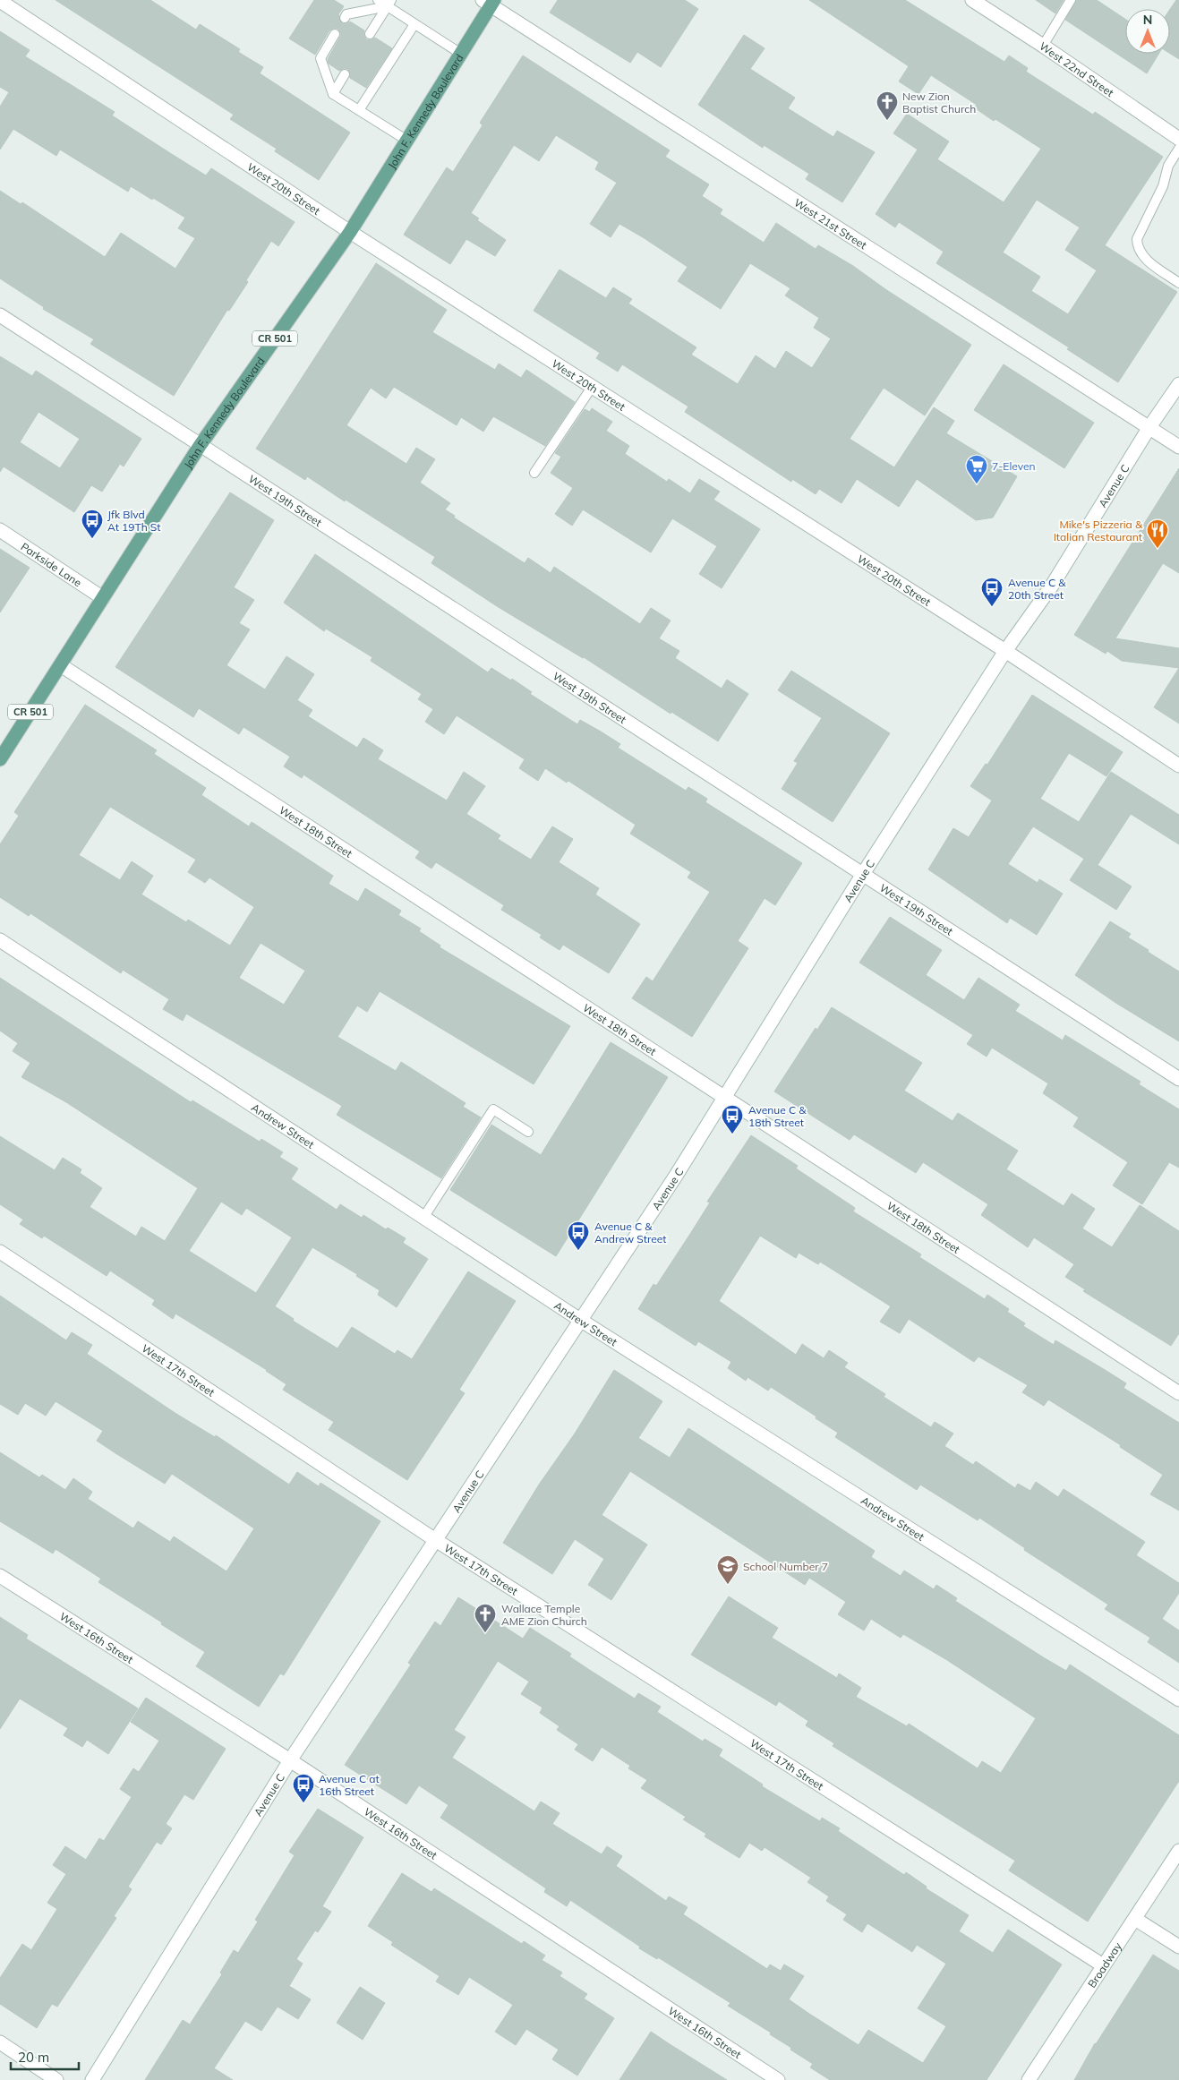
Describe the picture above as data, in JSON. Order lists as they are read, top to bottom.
{
  "streets": {
    "main road": ["John F. Kennedy Boulevard", "CR 501"],
    "street": [
      "West 22nd Street",
      "West 20th Street",
      "West 21st Street",
      "Avenue C",
      "West 19th Street",
      "Parkside Lane",
      "West 18th Street",
      "Andrew Street",
      "West 17th Street",
      "West 16th Street",
      "Broadway"
    ]
  },
  "crossings": [
    ["John F. Kennedy Boulevard", "West 20th Street"],
    ["John F. Kennedy Boulevard", "West 21st Street"],
    ["John F. Kennedy Boulevard", "West 19th Street"],
    ["John F. Kennedy Boulevard", "Parkside Lane"],
    ["John F. Kennedy Boulevard", "West 18th Street"],
    ["West 20th Street", "Avenue C"],
    ["West 21st Street", "Avenue C"],
    ["Avenue C", "West 19th Street"],
    ["Avenue C", "West 18th Street"],
    ["Avenue C", "Andrew Street"],
    ["Avenue C", "West 17th Street"],
    ["Avenue C", "West 16th Street"],
    ["West 17th Street", "Broadway"]
  ],
  "places": {
    "church": ["New Zion Baptist Church", "Wallace Temple AME Zion Church"],
    "supermarket": ["7-Eleven"],
    "bus stop": [
      "Jfk Blvd At 19Th St",
      "Avenue C & 20th Street",
      "Avenue C & 18th Street",
      "Avenue C & Andrew Street",
      "Avenue C at 16th Street"
    ],
    "restaurant": ["Mike's Pizzeria & Italian Restaurant"],
    "school or university": ["School Number 7"]
  },
  "scale_bar": "20 m",
  "north": "top"
}
